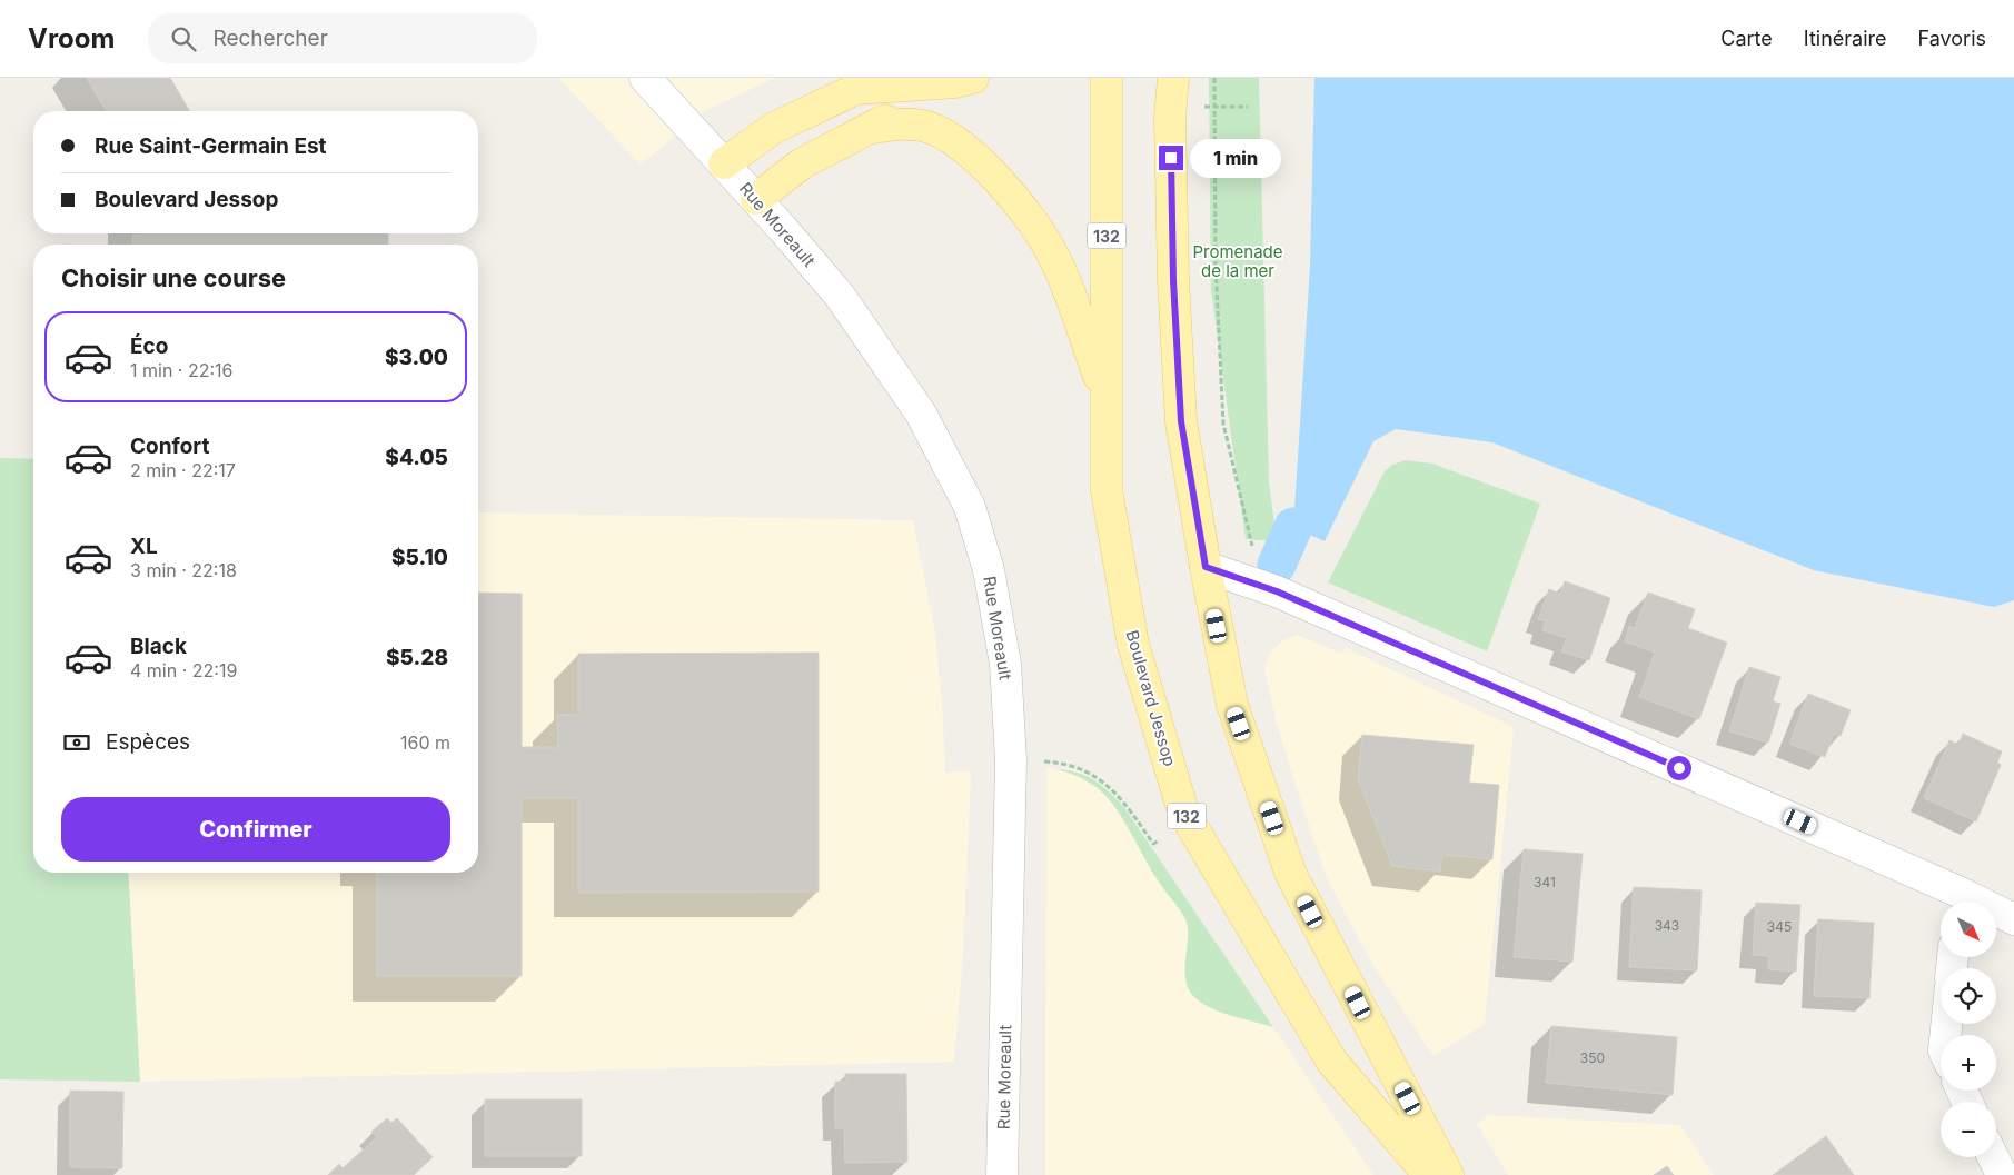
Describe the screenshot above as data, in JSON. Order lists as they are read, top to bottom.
{
  "streets": {
    "main road": ["132", "Boulevard Jessop"],
    "street": ["Rue Moreault"]
  },
  "parks": ["Promenade de la mer"],
  "house_numbers": [
    "341",
    "343",
    "345",
    "350"
  ],
  "north": "bottom right",
  "page": {
    "header": "Vroom",
    "search": "Rechercher",
    "nav": ["Carte", "Itinéraire", "Favoris"],
    "banner": ["Rue Saint-Germain Est", "Boulevard Jessop"],
    "bubble": "1 min",
    "heading": "Choisir une course",
    "list": [
      {
        "name": "Éco",
        "note": "1 min · 22:16",
        "value": "$3.00"
      },
      {
        "name": "Confort",
        "note": "2 min · 22:17",
        "value": "$4.05"
      },
      {
        "name": "XL",
        "note": "3 min · 22:18",
        "value": "$5.10"
      },
      {
        "name": "Black",
        "note": "4 min · 22:19",
        "value": "$5.28"
      }
    ],
    "pay": ["Espèces", "160 m"],
    "buttons": "Confirmer",
    "map_buttons": ["+", "−"]
  }
}
